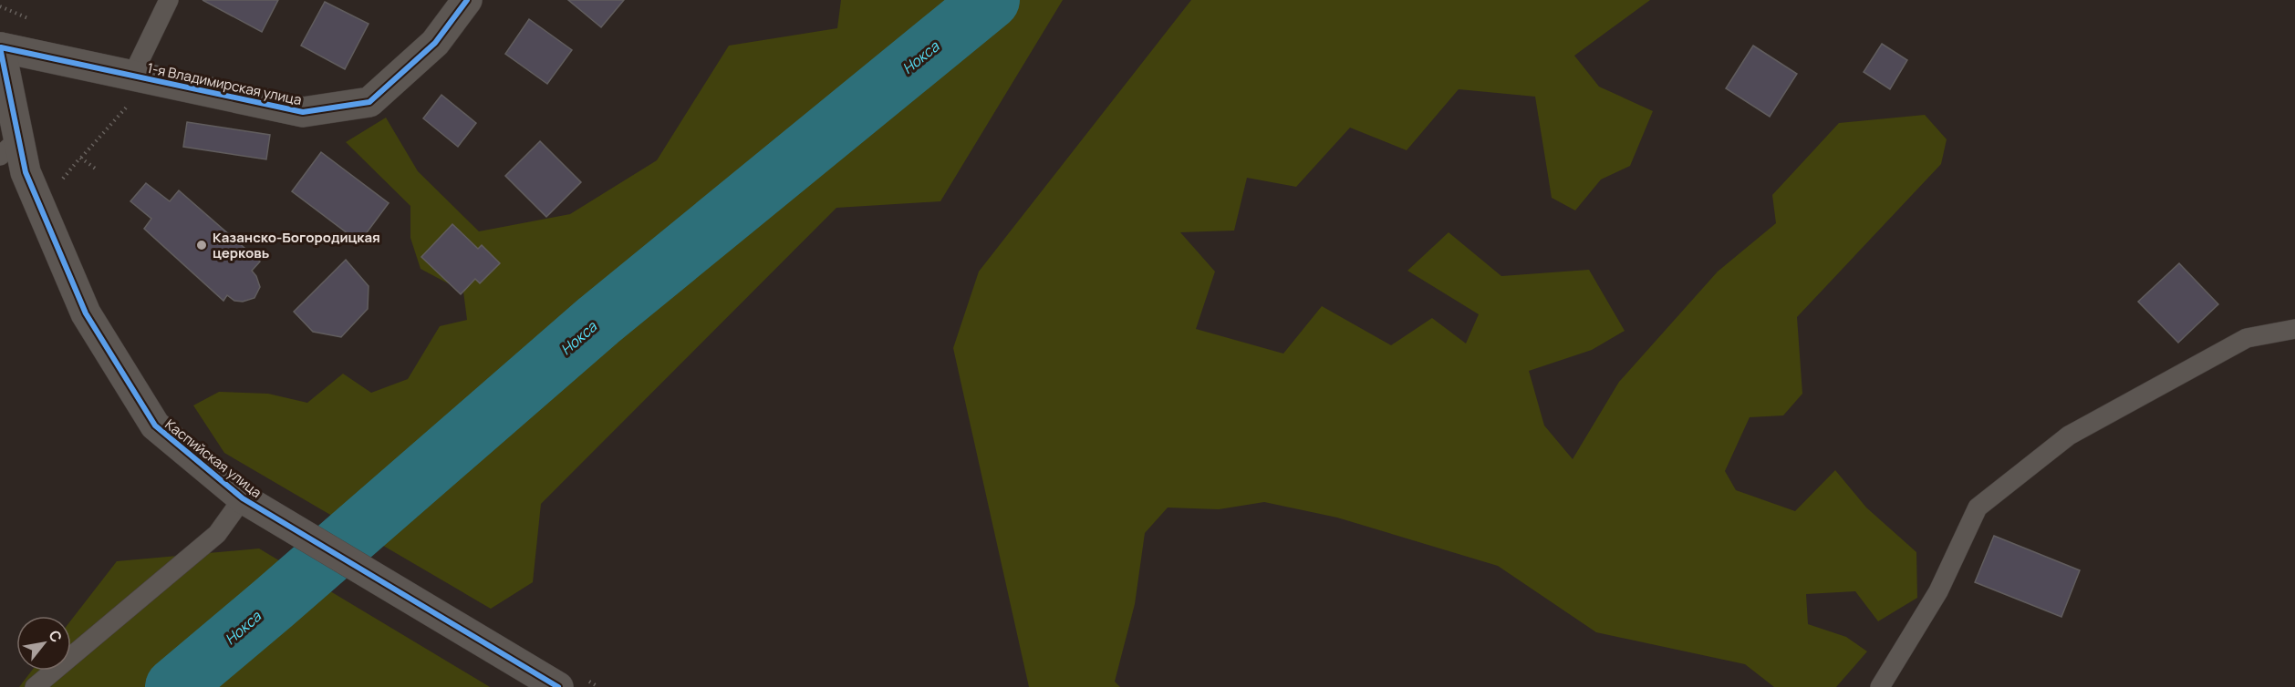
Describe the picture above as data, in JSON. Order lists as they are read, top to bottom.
{
  "streets": {
    "street": ["1-я Владимирская улица", "Каспийская улица"]
  },
  "crossings": [
    ["1-я Владимирская улица", "Каспийская улица"]
  ],
  "water": ["Нокса"],
  "places": ["Казанско-Богородицкая церковь"],
  "north": "top right"
}
